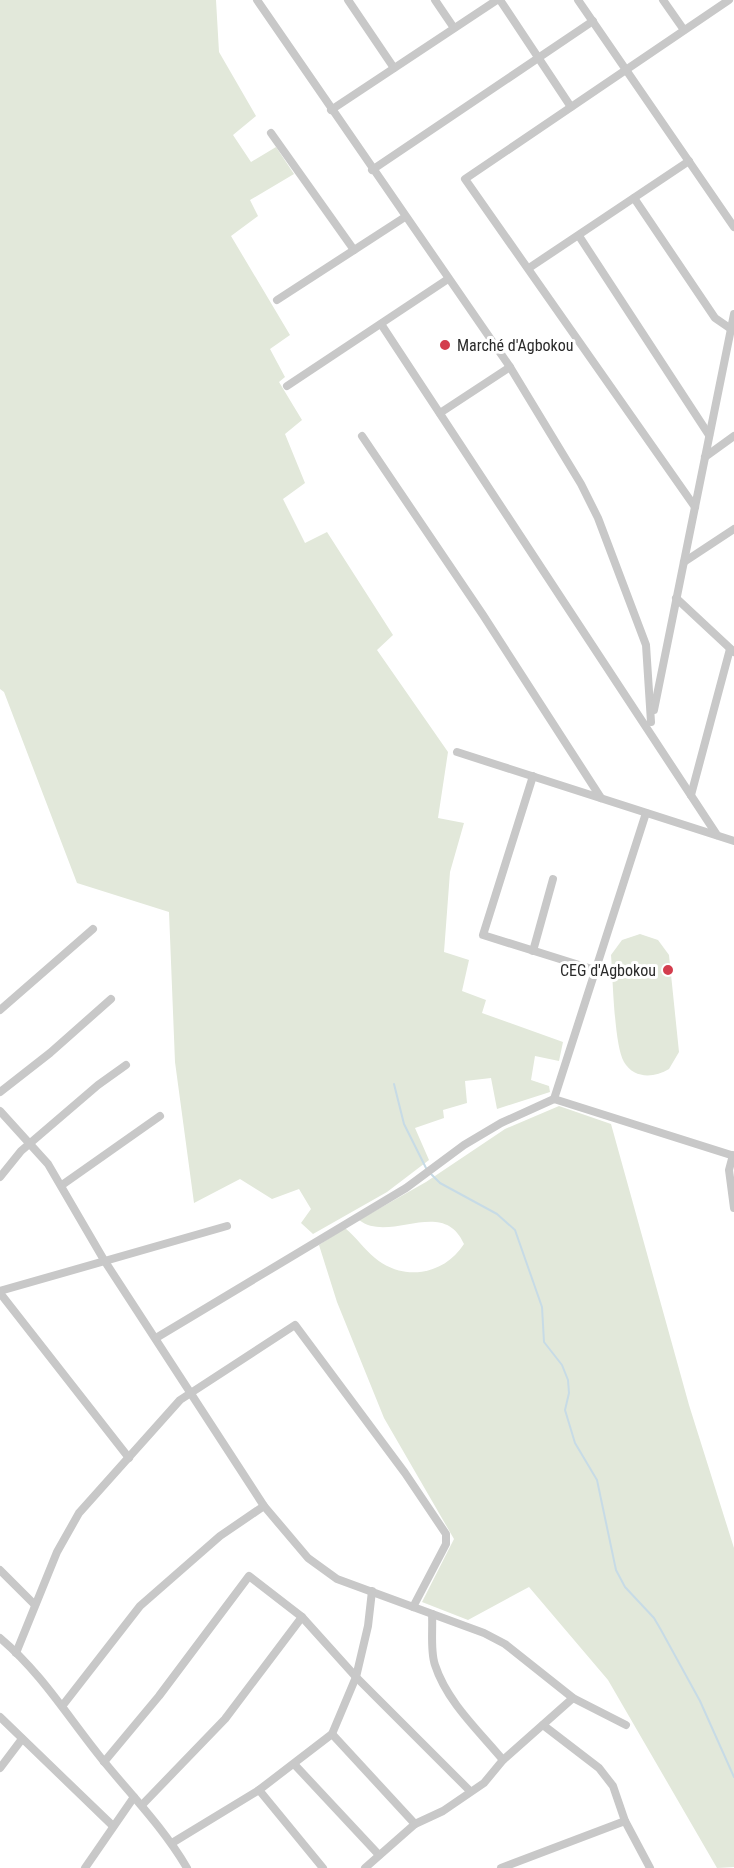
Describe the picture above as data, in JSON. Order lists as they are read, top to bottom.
{
  "places": ["Marché d'Agbokou", "CEG d'Agbokou"]
}
